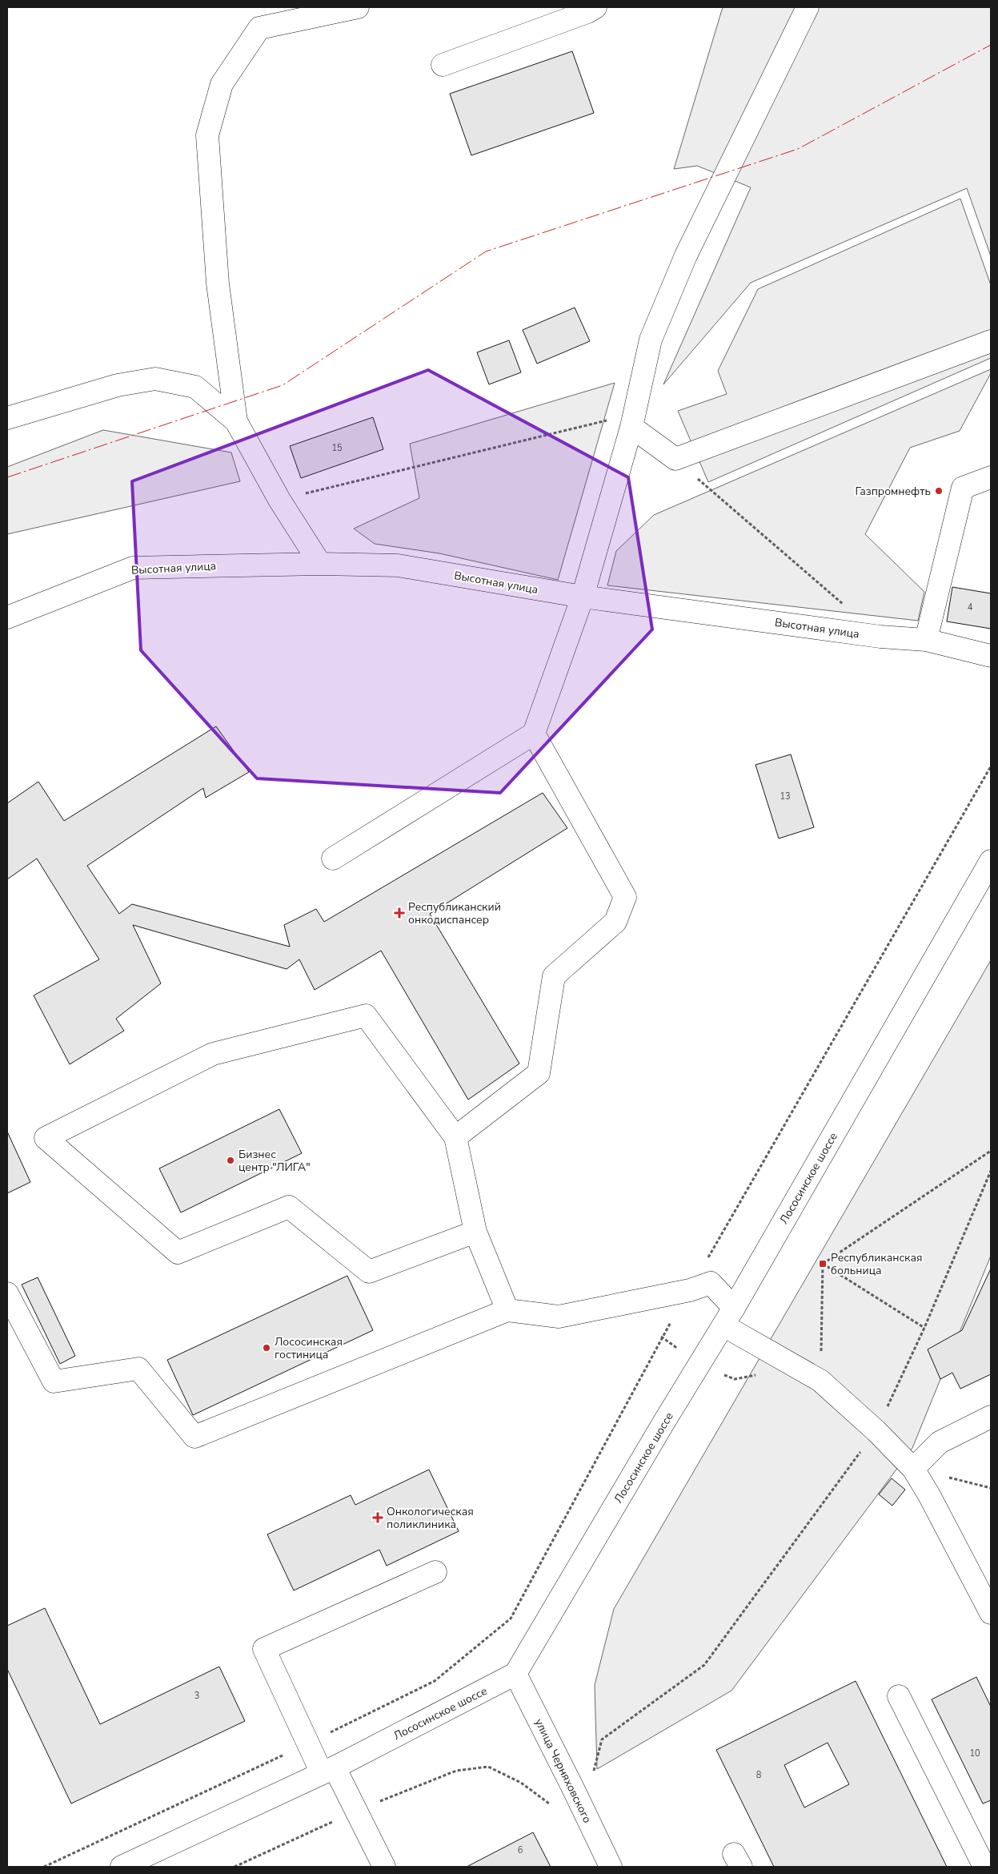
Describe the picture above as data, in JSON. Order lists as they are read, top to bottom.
{
  "streets": {
    "main road": ["Высотная улица", "Лососинское шоссе", "улица Черняховского"]
  },
  "crossings": [
    ["Лососинское шоссе", "улица Черняховского"]
  ],
  "places": {
    "other": ["Газпромнефть", "Бизнес центр \"ЛИГА\"", "Лососинская гостиница"],
    "health": ["Республиканский онкодиспансер", "Онкологическая поликлиника"],
    "transit": ["Республиканская больница"]
  },
  "house_numbers": [
    "15",
    "4",
    "13",
    "3",
    "10",
    "8",
    "6"
  ]
}
